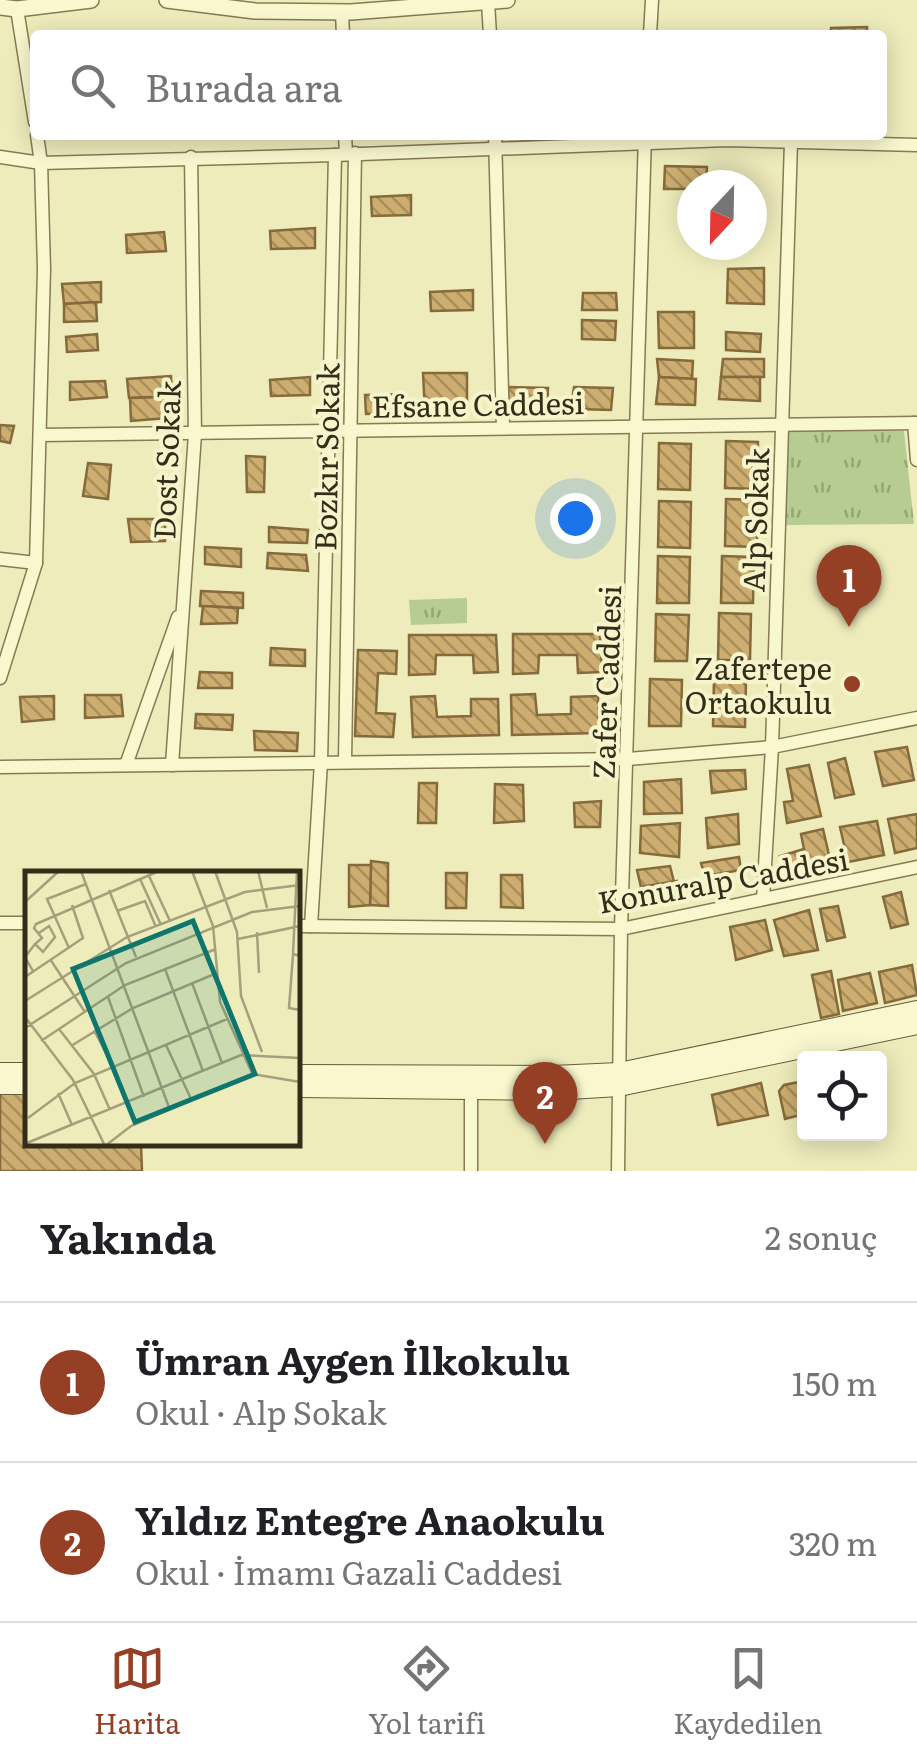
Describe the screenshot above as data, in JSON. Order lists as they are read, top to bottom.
{
  "streets": {
    "street": [
      "Efsane Caddesi",
      "Bozkır Sokak",
      "Dost Sokak",
      "Alp Sokak",
      "Zafer Caddesi",
      "Konuralp Caddesi"
    ]
  },
  "crossings": [
    ["Efsane Caddesi", "Bozkır Sokak"],
    ["Efsane Caddesi", "Dost Sokak"],
    ["Efsane Caddesi", "Alp Sokak"],
    ["Efsane Caddesi", "Zafer Caddesi"],
    ["Bozkır Sokak", "Konuralp Caddesi"],
    ["Alp Sokak", "Konuralp Caddesi"],
    ["Zafer Caddesi", "Konuralp Caddesi"]
  ],
  "places": ["Zafertepe Ortaokulu"],
  "north": "bottom",
  "page": {
    "search": "Burada ara",
    "pins": ["1", "2"],
    "heading": ["Yakında", "2 sonuç"],
    "list": [
      {
        "mark": "1",
        "name": "Ümran Aygen İlkokulu",
        "note": "Okul · Alp Sokak",
        "value": "150 m"
      },
      {
        "mark": "2",
        "name": "Yıldız Entegre Anaokulu",
        "note": "Okul · İmamı Gazali Caddesi",
        "value": "320 m"
      }
    ],
    "nav": ["Harita", "Yol tarifi", "Kaydedilen"]
  }
}
